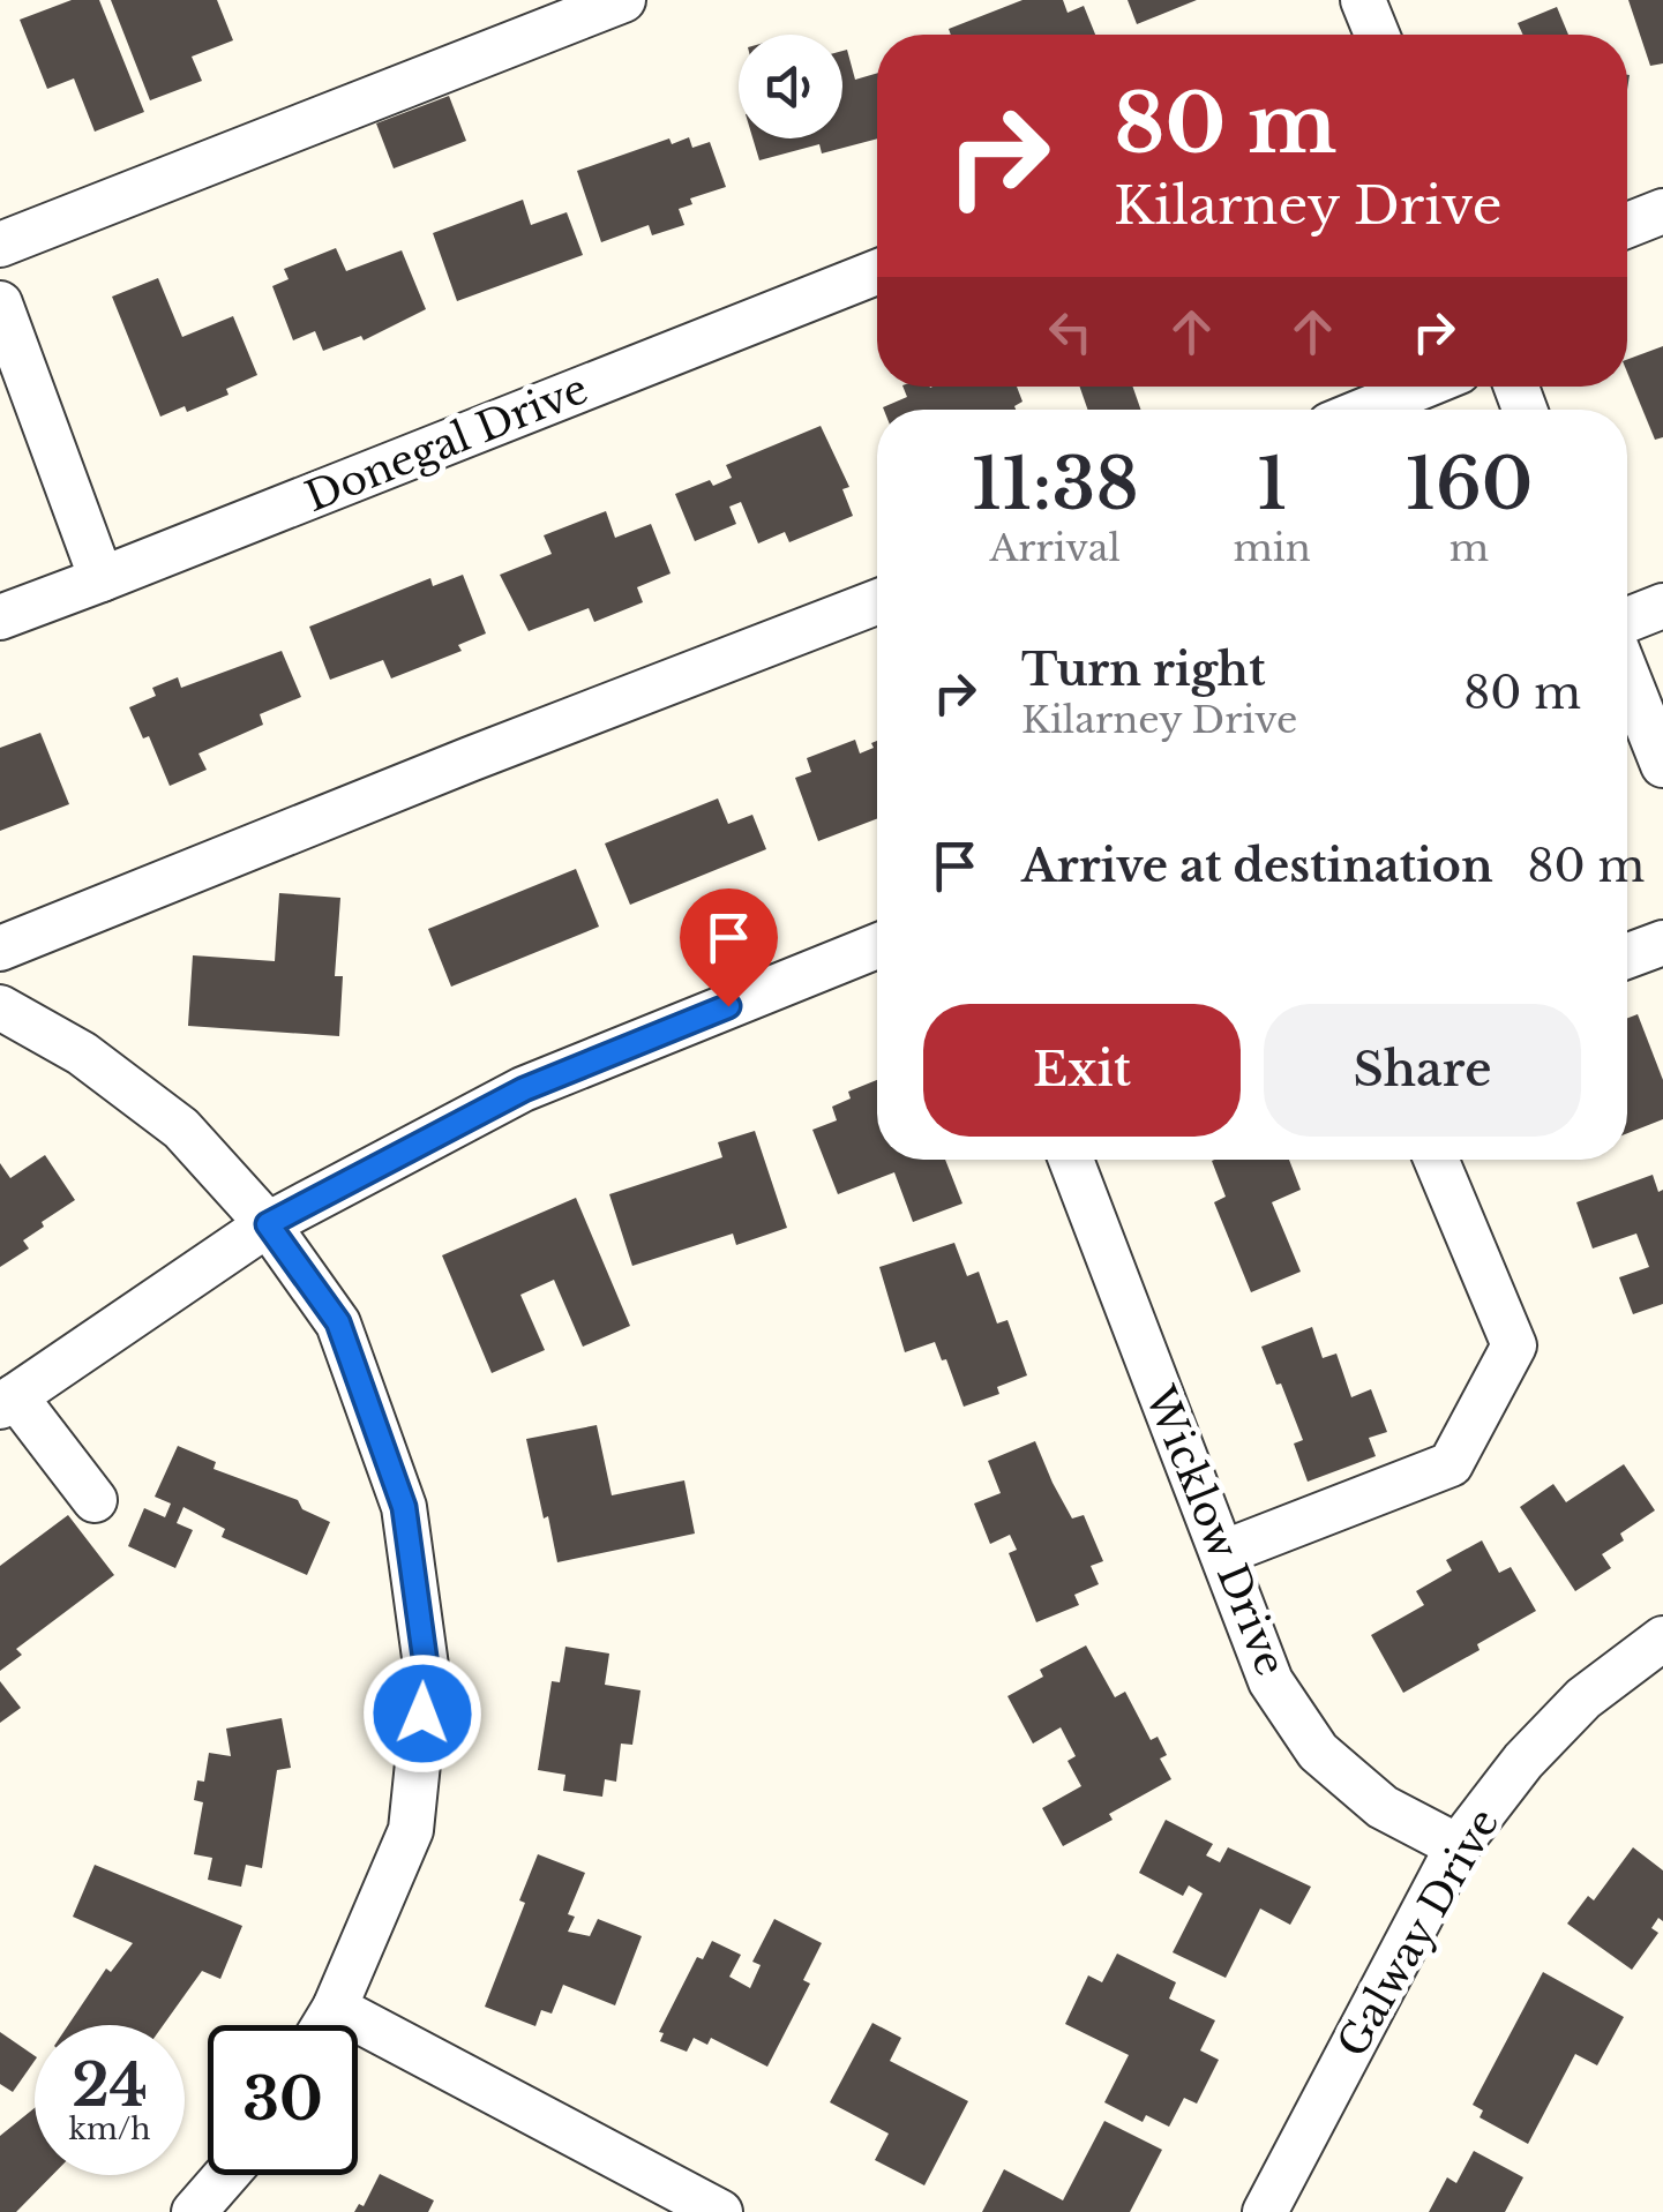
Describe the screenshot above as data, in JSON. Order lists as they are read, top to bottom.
{
  "streets": {
    "street": ["Donegal Drive", "Wicklow Drive", "Galway Drive"]
  },
  "crossings": [
    ["Wicklow Drive", "Galway Drive"]
  ],
  "page": {
    "turn": ["80 m", "Kilarney Drive"],
    "eta": [
      "11:38",
      "Arrival",
      "1",
      "min",
      "160",
      "m"
    ],
    "list": [
      {
        "name": "Turn right",
        "note": "Kilarney Drive",
        "value": "80 m"
      },
      {
        "name": "Arrive at destination",
        "value": "80 m"
      }
    ],
    "buttons": ["Exit", "Share"],
    "speed": "24 km/h",
    "limit": "30"
  }
}
